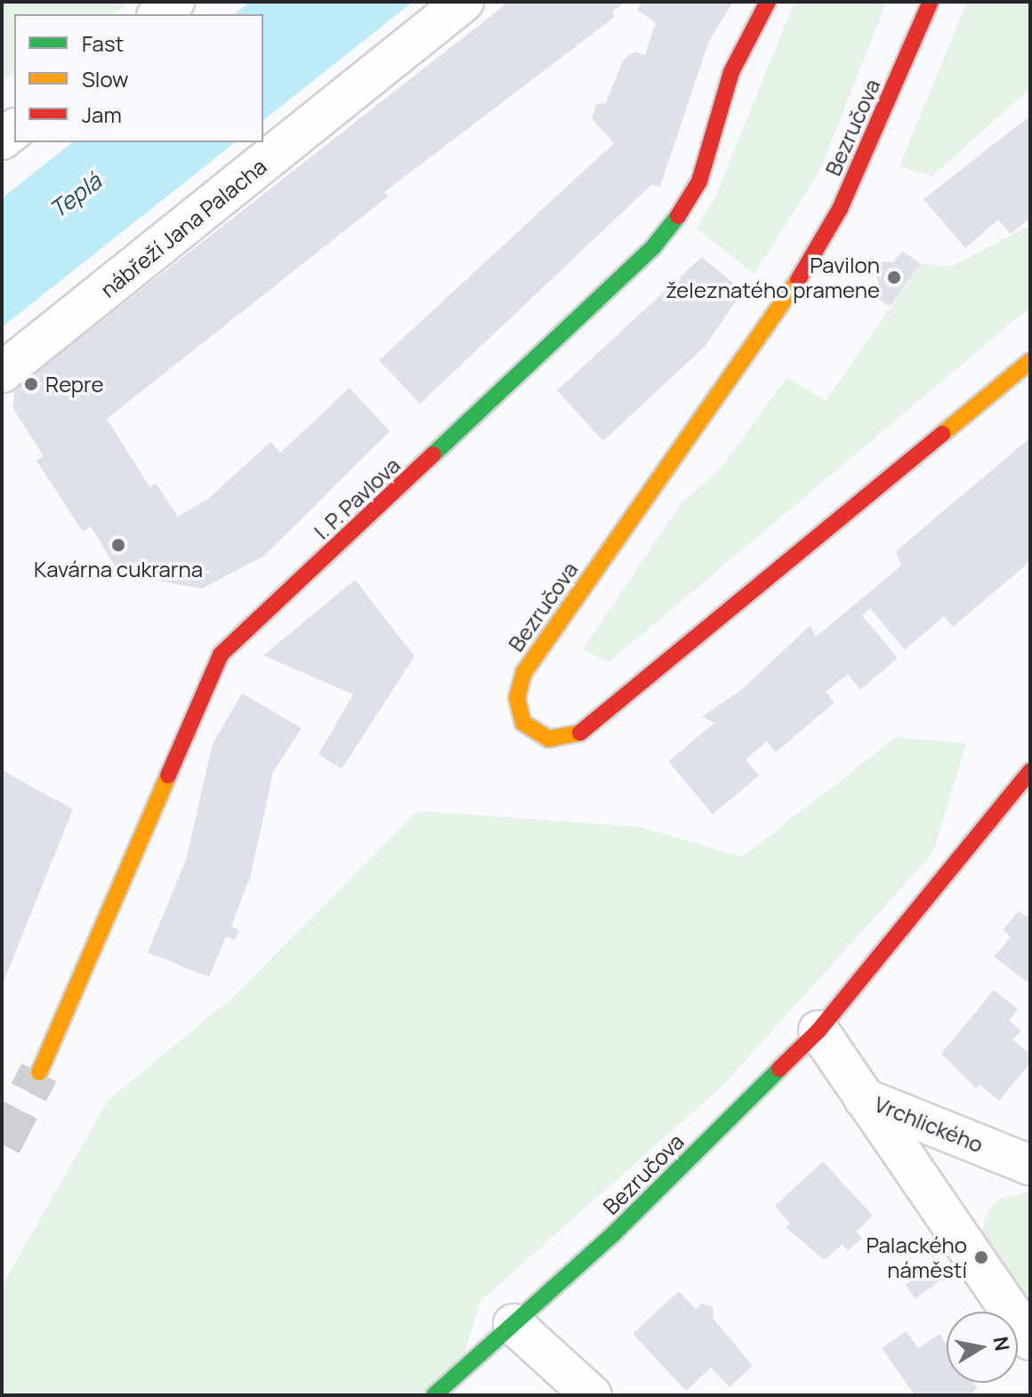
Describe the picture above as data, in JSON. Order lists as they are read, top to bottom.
{
  "streets": {
    "street": [
      "Bezručova",
      "nábřeží Jana Palacha",
      "I. P. Pavlova",
      "Vrchlického"
    ]
  },
  "crossings": [
    ["Bezručova", "Vrchlického"]
  ],
  "water": ["Teplá"],
  "places": [
    "Pavilon železnatého pramene",
    "Repre",
    "Kavárna cukrarna",
    "Palackého náměstí"
  ],
  "legend": ["Fast", "Slow", "Jam"],
  "north": "right"
}
